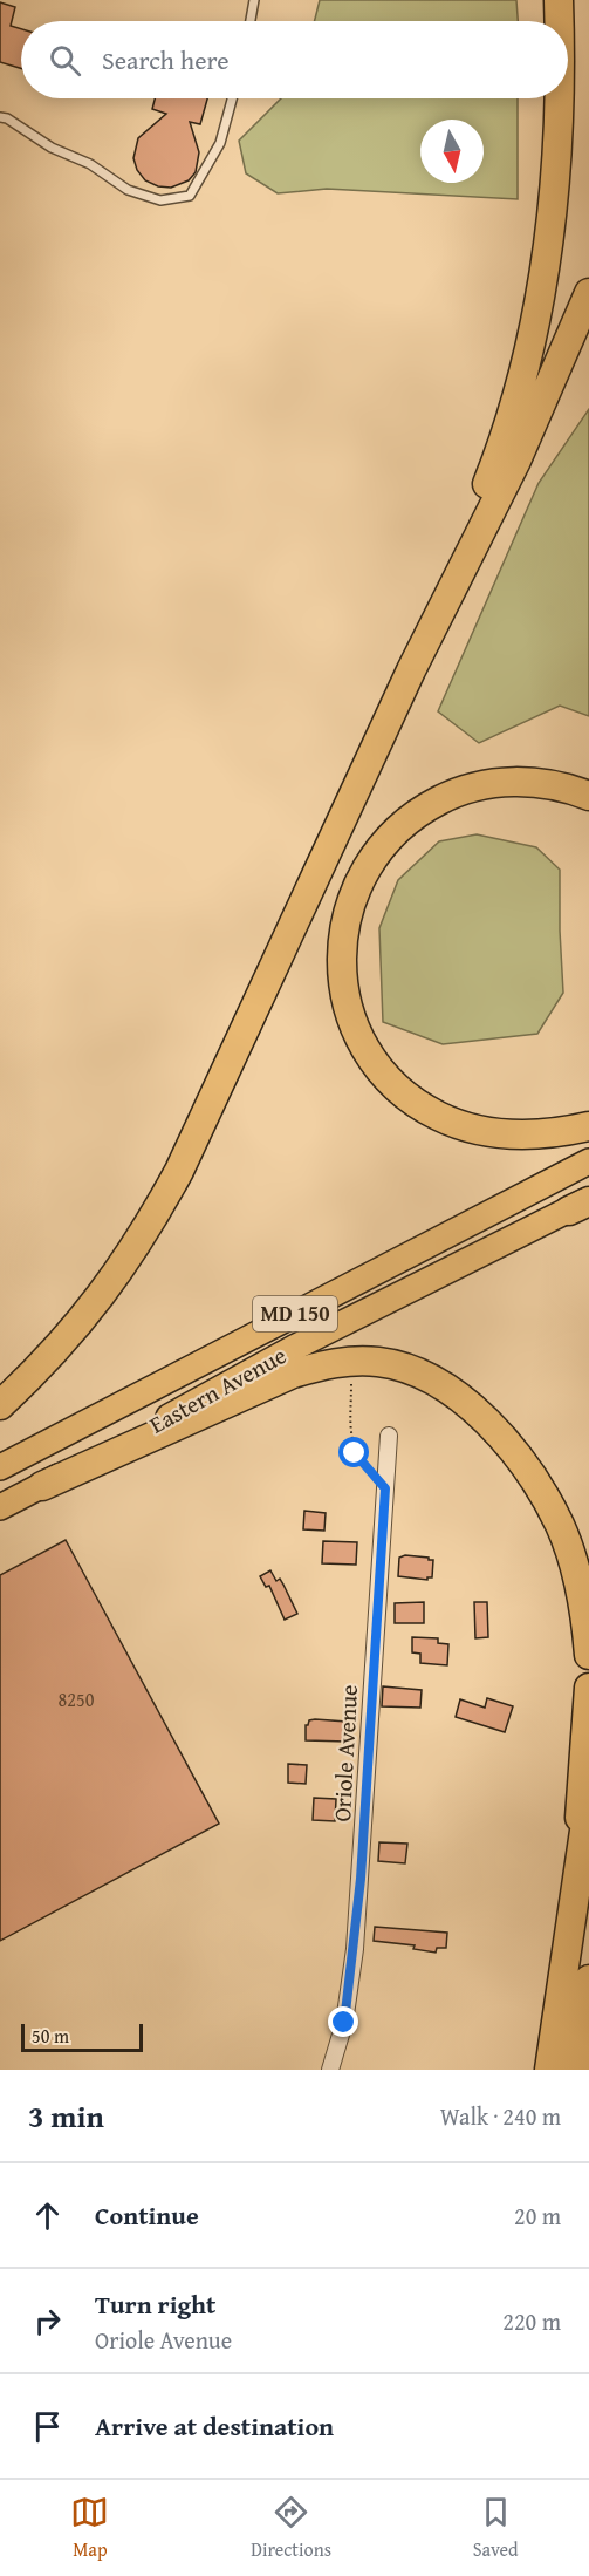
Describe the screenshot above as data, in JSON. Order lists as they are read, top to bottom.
{
  "streets": {
    "main road": ["MD 150", "Eastern Avenue"],
    "street": ["Oriole Avenue"]
  },
  "house_numbers": ["8250"],
  "scale_bar": "50 m",
  "north": "bottom",
  "page": {
    "search": "Search here",
    "scale": "50 m",
    "heading": ["3 min", "Walk · 240 m"],
    "list": [
      ["Continue", "20 m"],
      ["Turn right", "Oriole Avenue", "220 m"],
      "Arrive at destination"
    ],
    "nav": ["Map", "Directions", "Saved"]
  }
}
